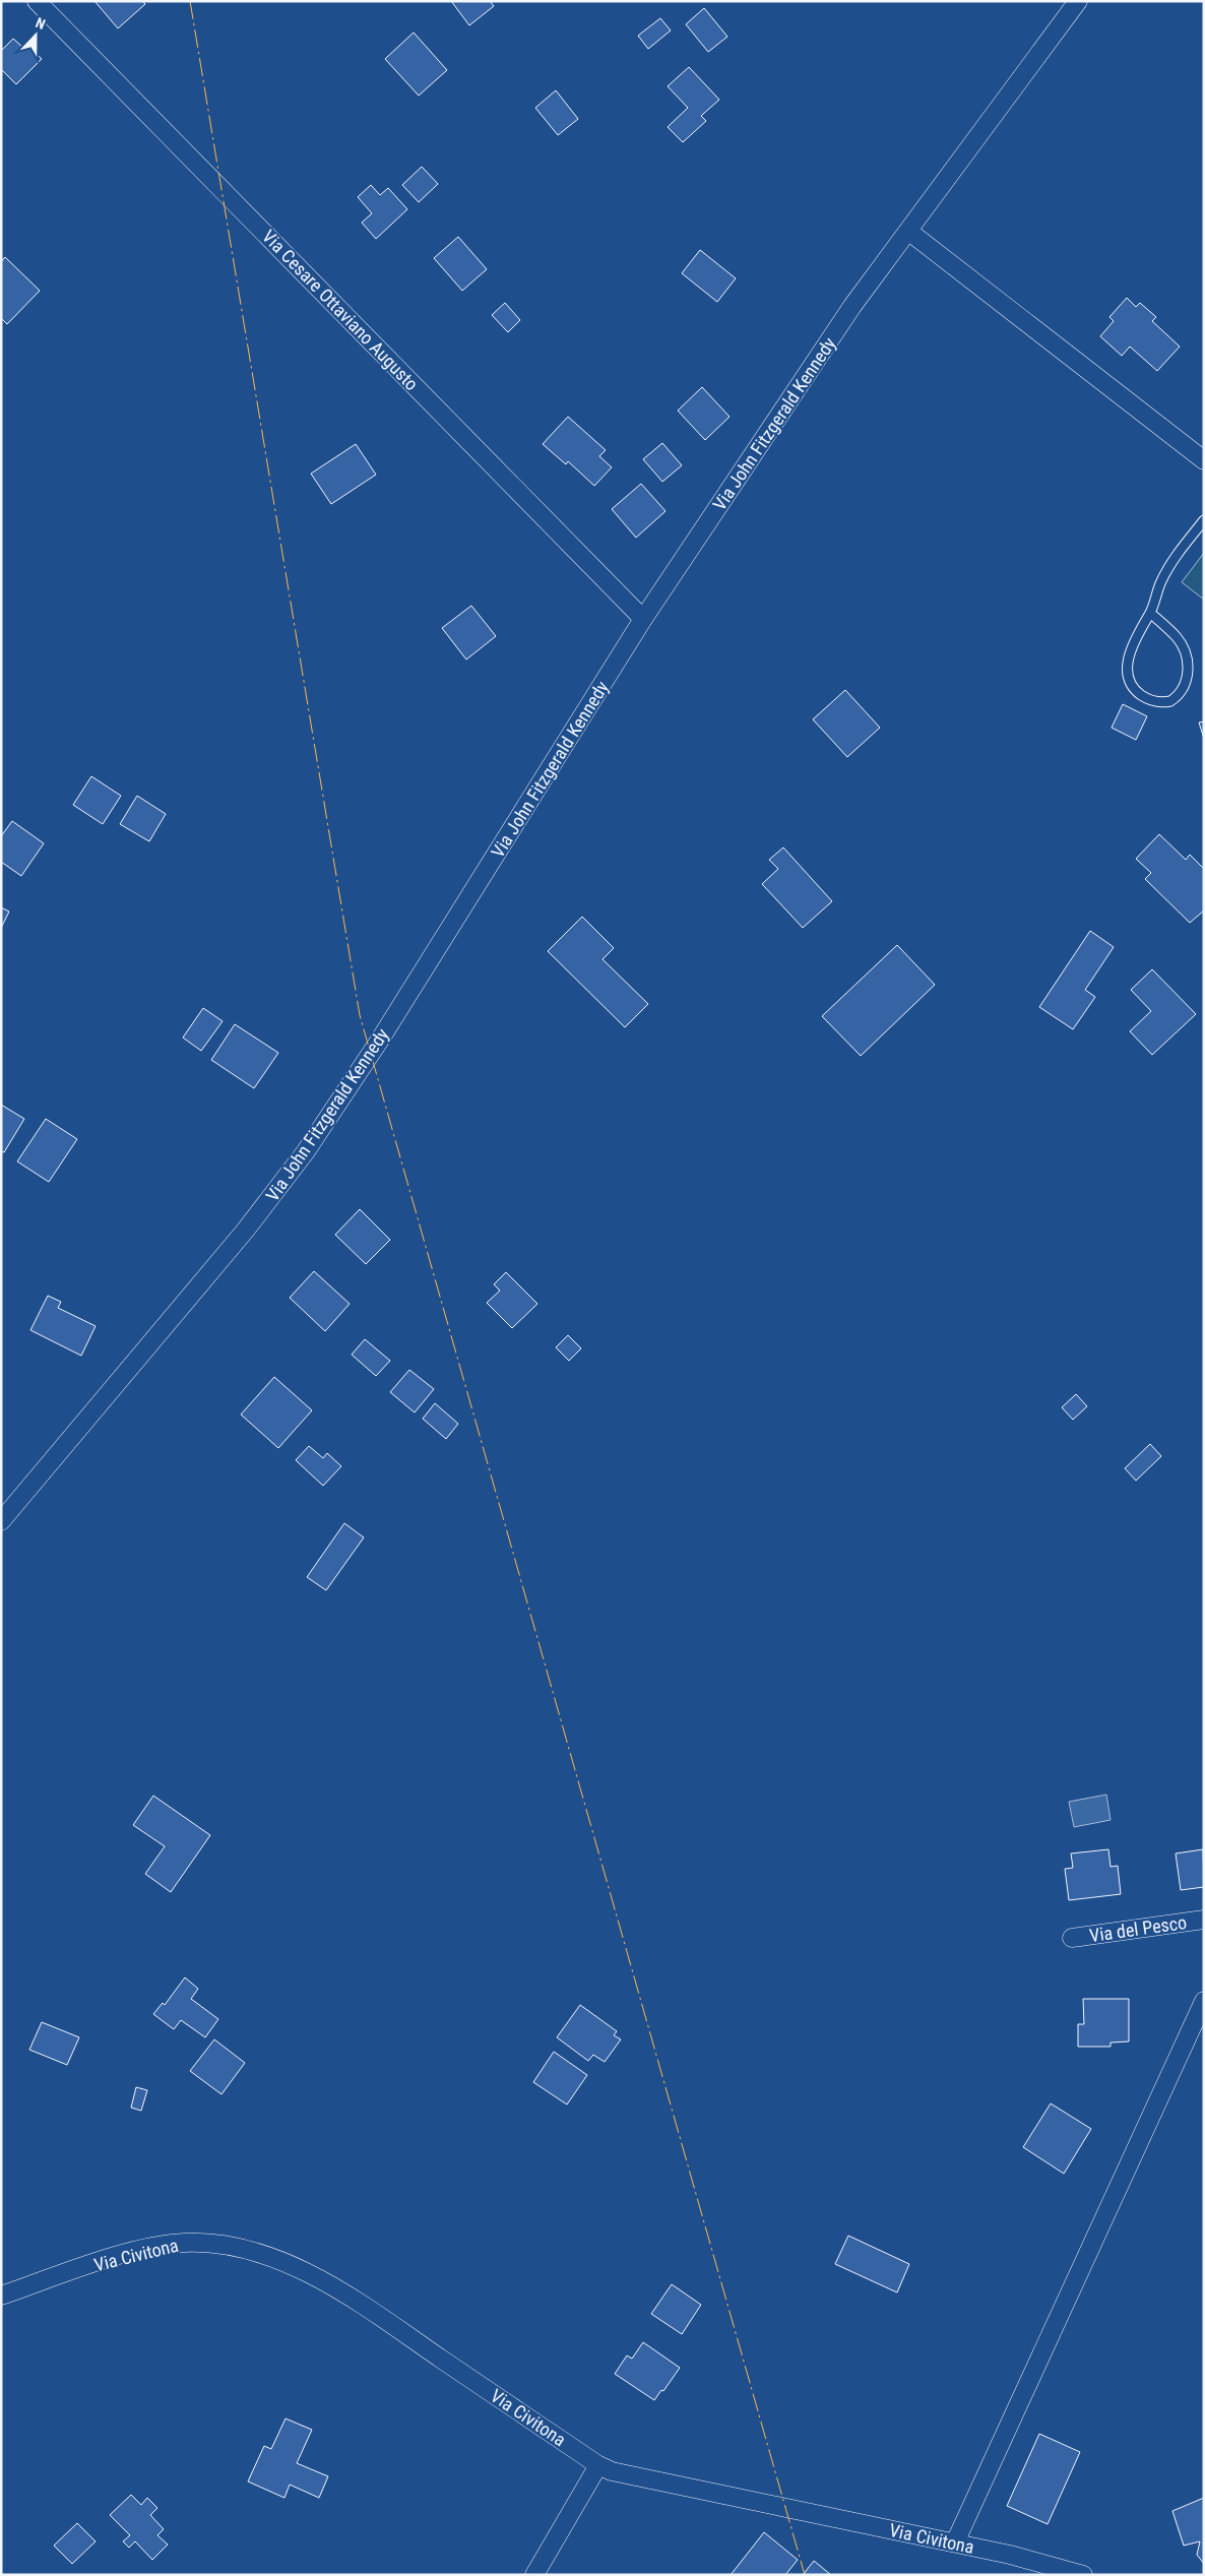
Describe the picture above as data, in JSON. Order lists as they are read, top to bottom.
{
  "streets": {
    "street": [
      "Via Cesare Ottaviano Augusto",
      "Via John Fitzgerald Kennedy",
      "Via del Pesco",
      "Via Civitona"
    ]
  },
  "crossings": [
    ["Via Cesare Ottaviano Augusto", "Via John Fitzgerald Kennedy"]
  ],
  "north": "top"
}
